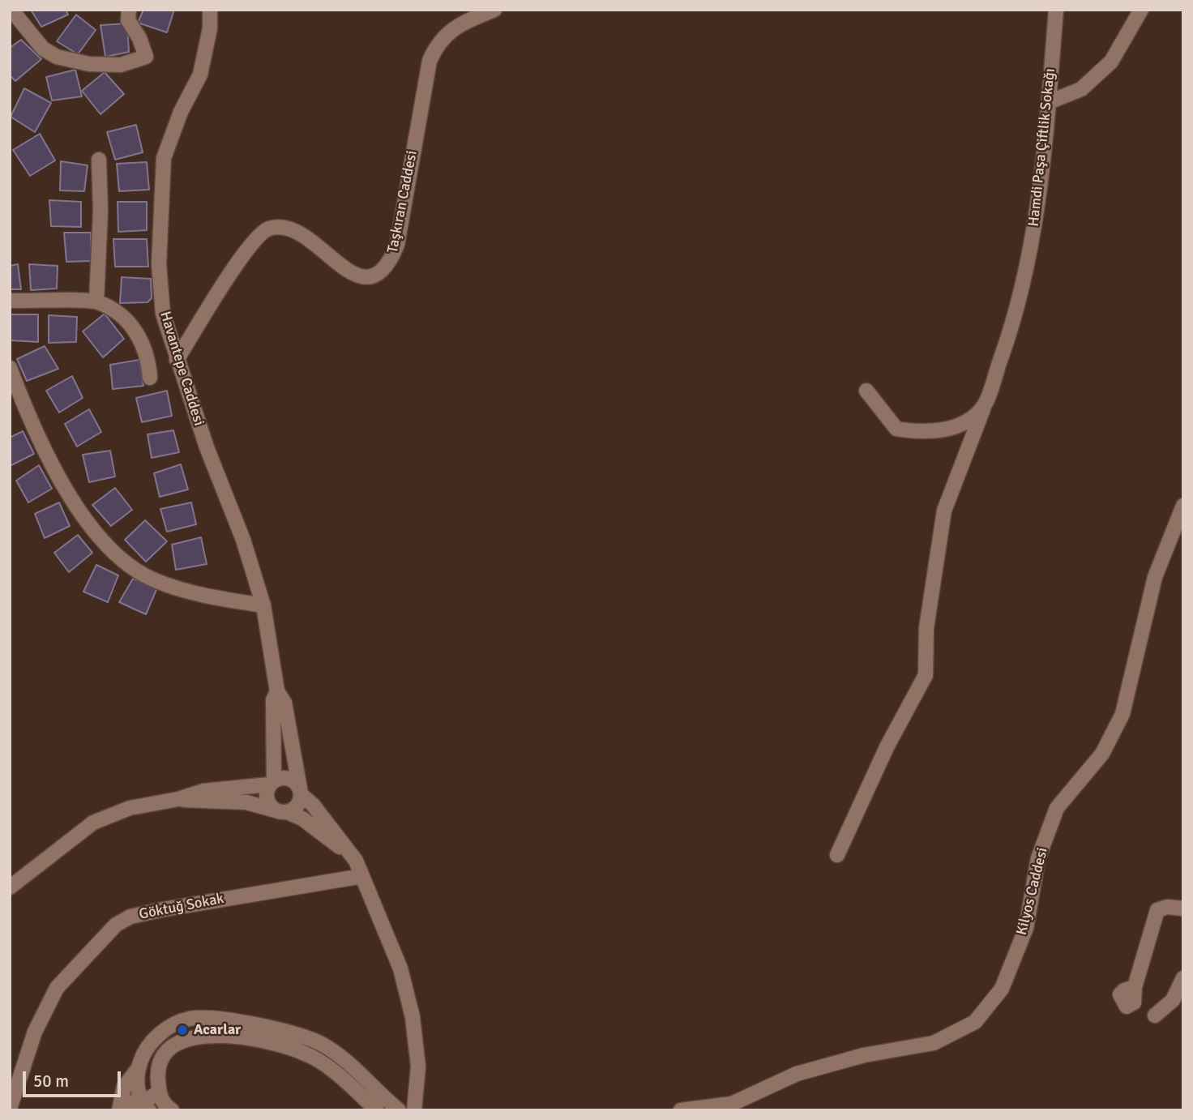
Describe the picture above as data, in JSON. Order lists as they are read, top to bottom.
{
  "streets": {
    "street": [
      "Hamdi Paşa Çiftlik Sokağı",
      "Taşkıran Caddesi",
      "Havantepe Caddesi",
      "Kilyos Caddesi",
      "Göktuğ Sokak"
    ]
  },
  "crossings": [
    ["Taşkıran Caddesi", "Havantepe Caddesi"]
  ],
  "places": ["Acarlar"],
  "scale_bar": "50 m"
}
